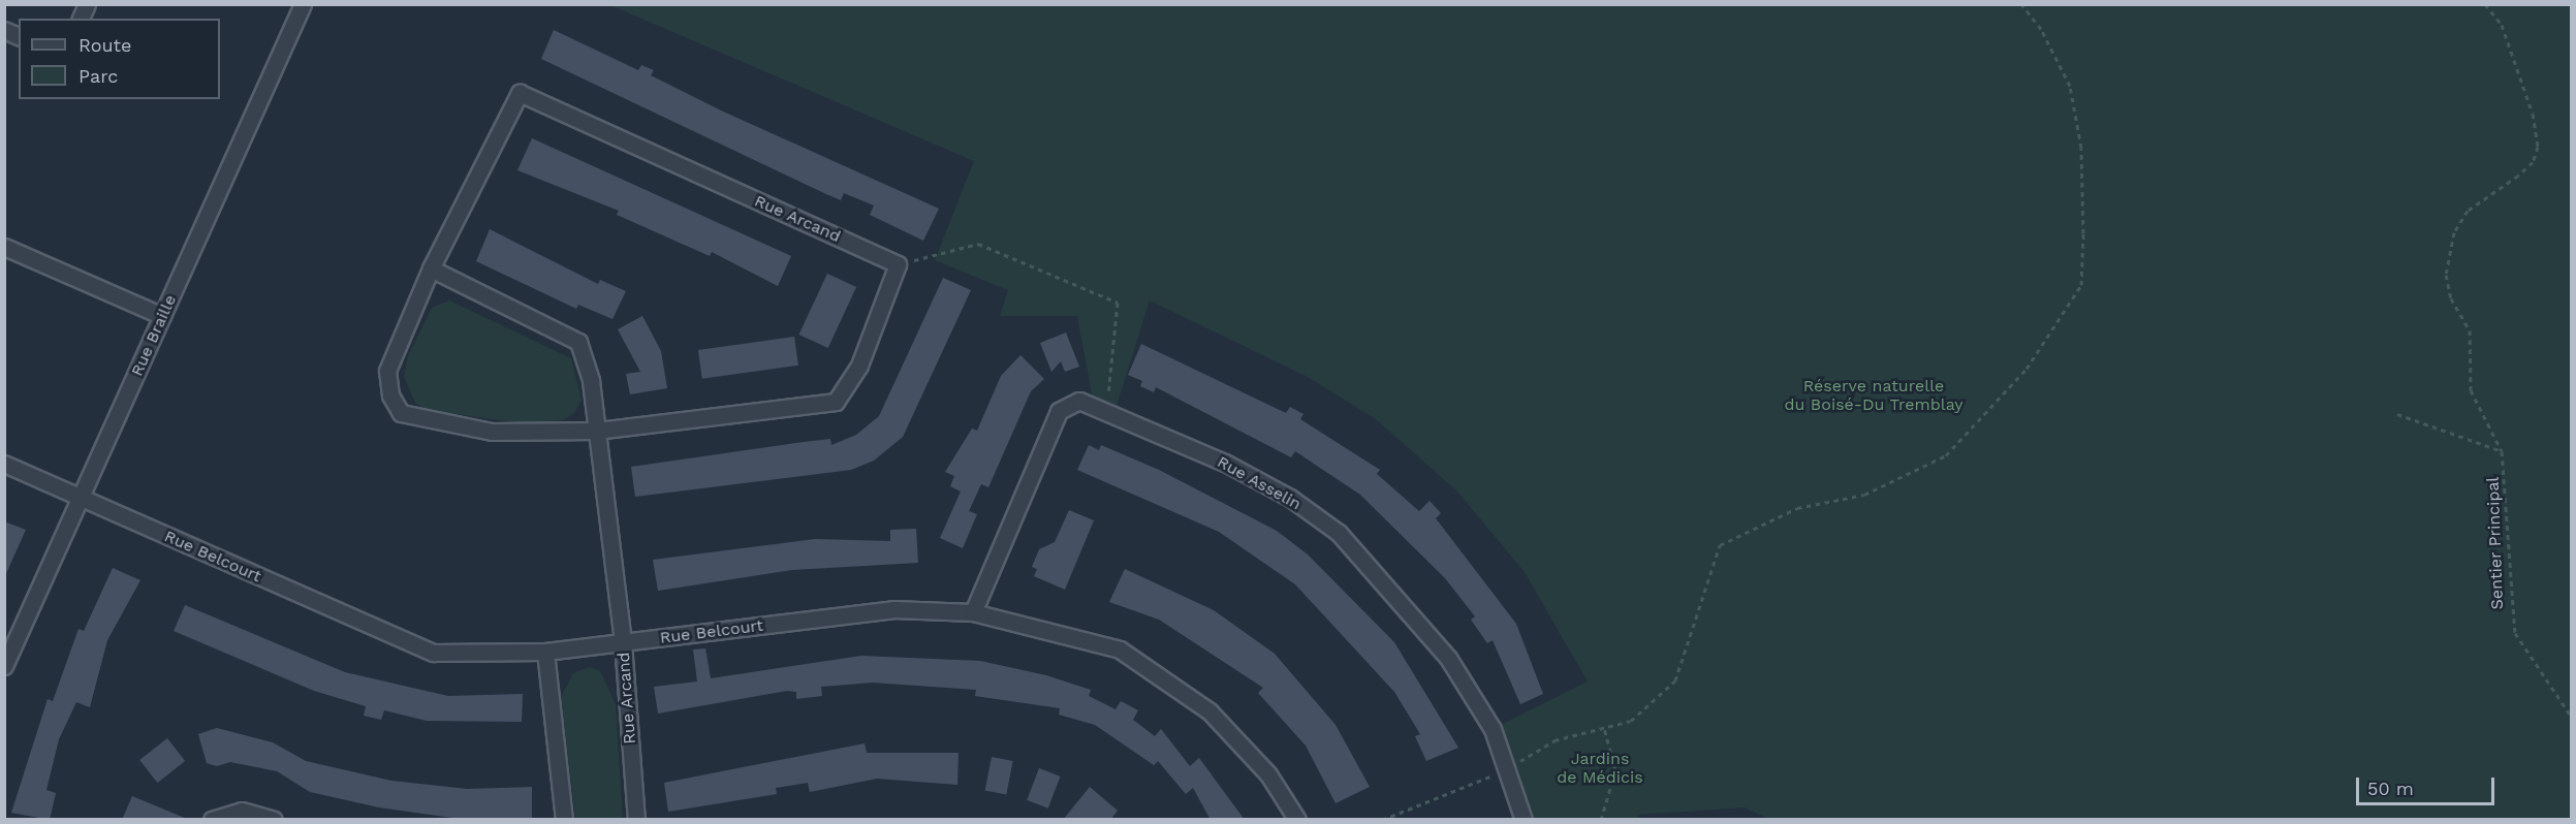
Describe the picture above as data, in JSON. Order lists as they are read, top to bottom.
{
  "streets": {
    "street": [
      "Rue Arcand",
      "Rue Braille",
      "Rue Asselin",
      "Rue Belcourt"
    ],
    "path": ["Sentier Principal"]
  },
  "crossings": [
    ["Rue Arcand", "Rue Belcourt"],
    ["Rue Braille", "Rue Belcourt"],
    ["Rue Asselin", "Rue Belcourt"]
  ],
  "parks": ["Réserve naturelle du Boisé-Du Tremblay", "Jardins de Médicis"],
  "legend": ["Route", "Parc"],
  "scale_bar": "50 m"
}
